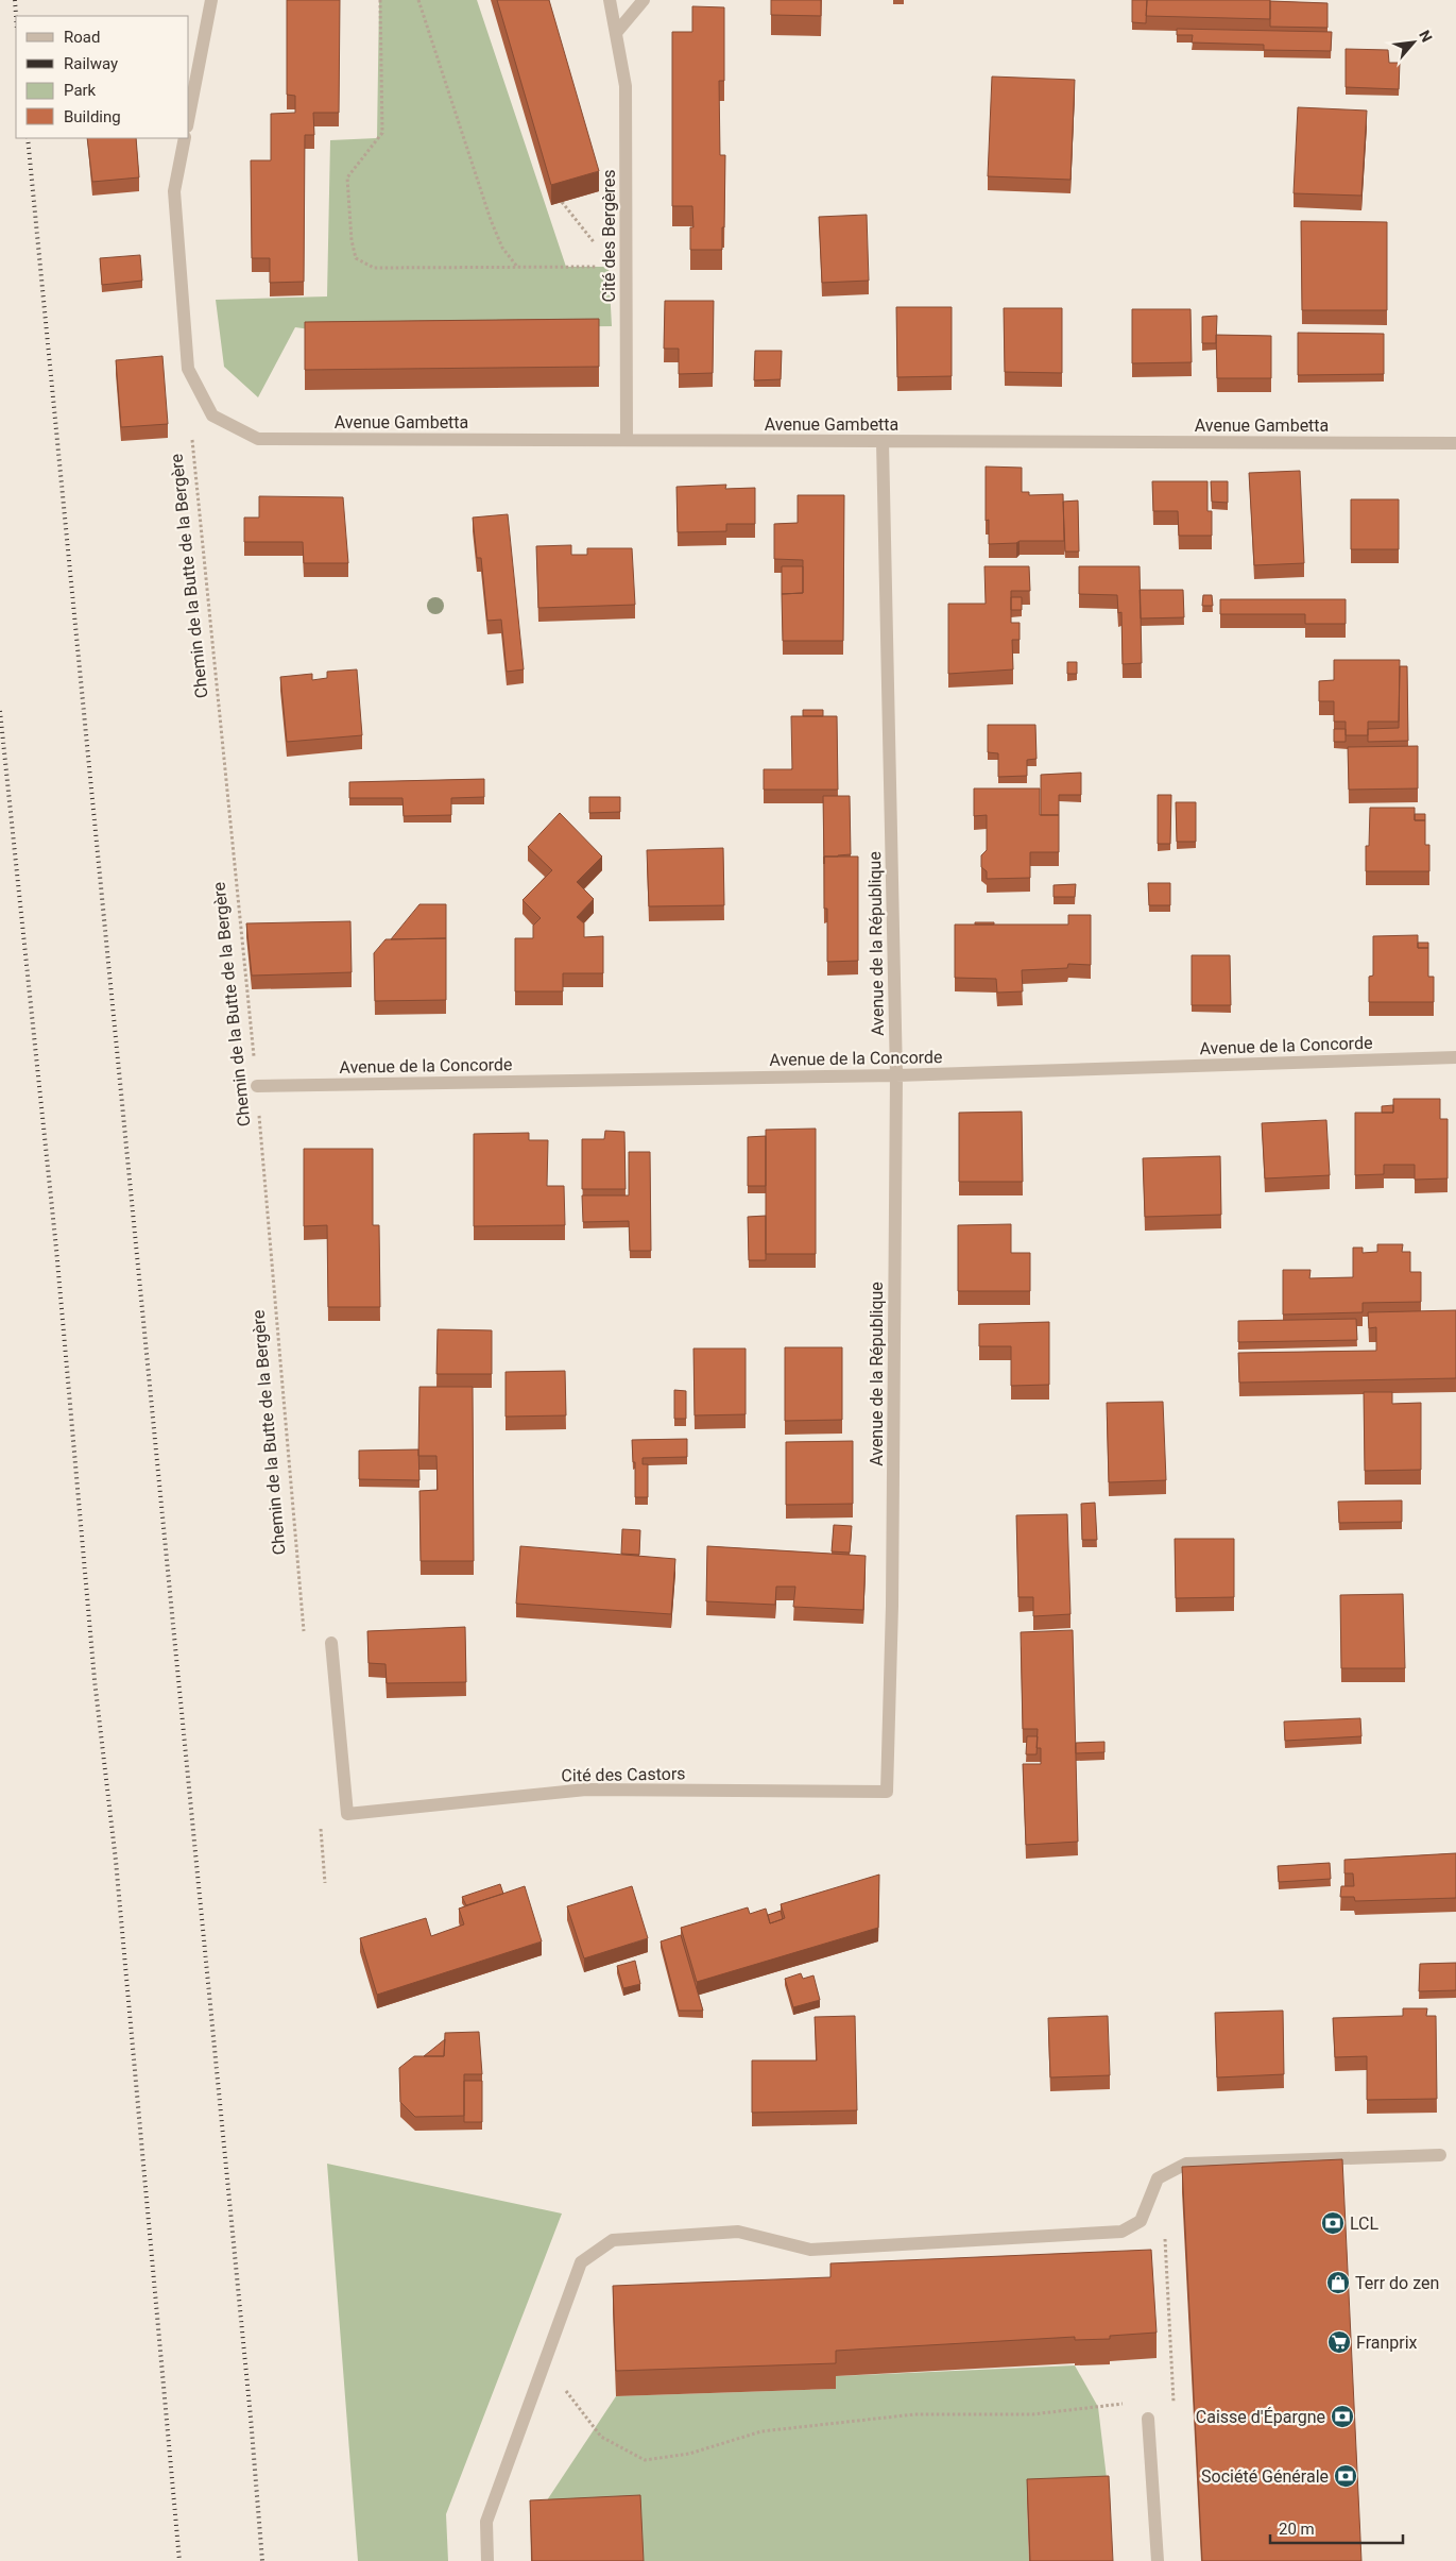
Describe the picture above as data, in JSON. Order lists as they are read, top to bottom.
{
  "streets": {
    "street": [
      "Cité des Bergères",
      "Avenue Gambetta",
      "Avenue de la République",
      "Avenue de la Concorde",
      "Cité des Castors"
    ],
    "path": ["Chemin de la Butte de la Bergère"]
  },
  "crossings": [
    ["Cité des Bergères", "Avenue Gambetta"],
    ["Avenue Gambetta", "Chemin de la Butte de la Bergère"],
    ["Avenue Gambetta", "Avenue de la République"],
    ["Chemin de la Butte de la Bergère", "Avenue de la Concorde"],
    ["Avenue de la République", "Avenue de la Concorde"],
    ["Avenue de la République", "Cité des Castors"]
  ],
  "places": {
    "bank": ["LCL", "Caisse d'Épargne", "Société Générale"],
    "shop": ["Terr do zen"],
    "supermarket": ["Franprix"]
  },
  "legend": [
    "Road",
    "Railway",
    "Park",
    "Building"
  ],
  "scale_bar": "20 m",
  "north": "top right"
}
